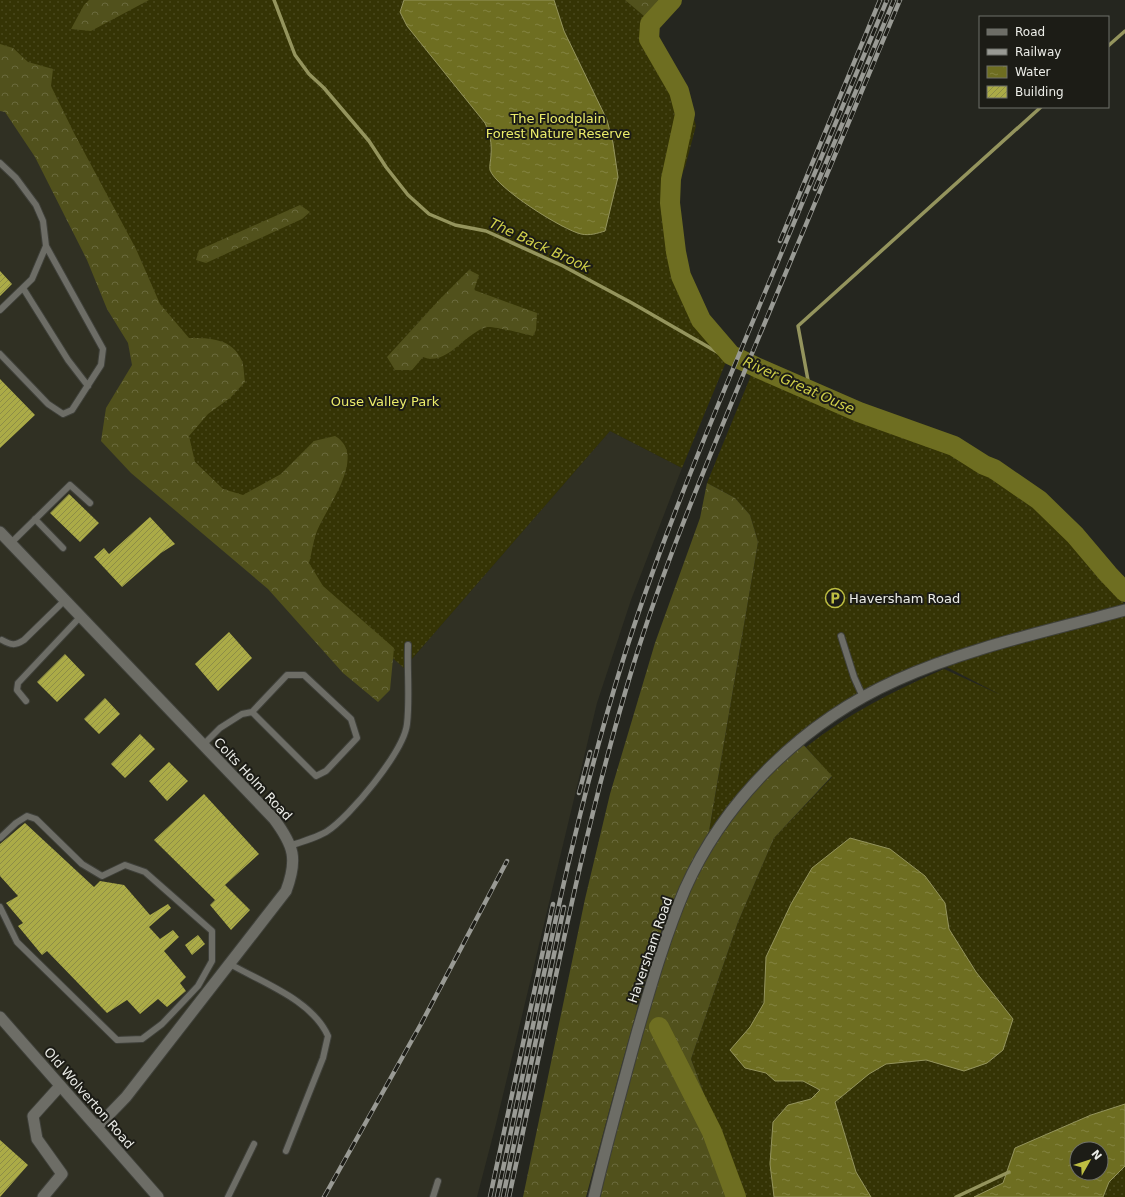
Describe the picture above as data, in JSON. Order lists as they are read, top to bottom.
{
  "streets": {
    "street": ["Colts Holm Road", "Haversham Road", "Old Wolverton Road"]
  },
  "crossings": [
    ["Colts Holm Road", "Old Wolverton Road"]
  ],
  "water": ["The Back Brook", "River Great Ouse"],
  "parks": ["The Floodplain Forest Nature Reserve", "Ouse Valley Park"],
  "places": {
    "parking": ["Haversham Road"]
  },
  "legend": [
    "Road",
    "Railway",
    "Water",
    "Building"
  ],
  "north": "top right"
}
